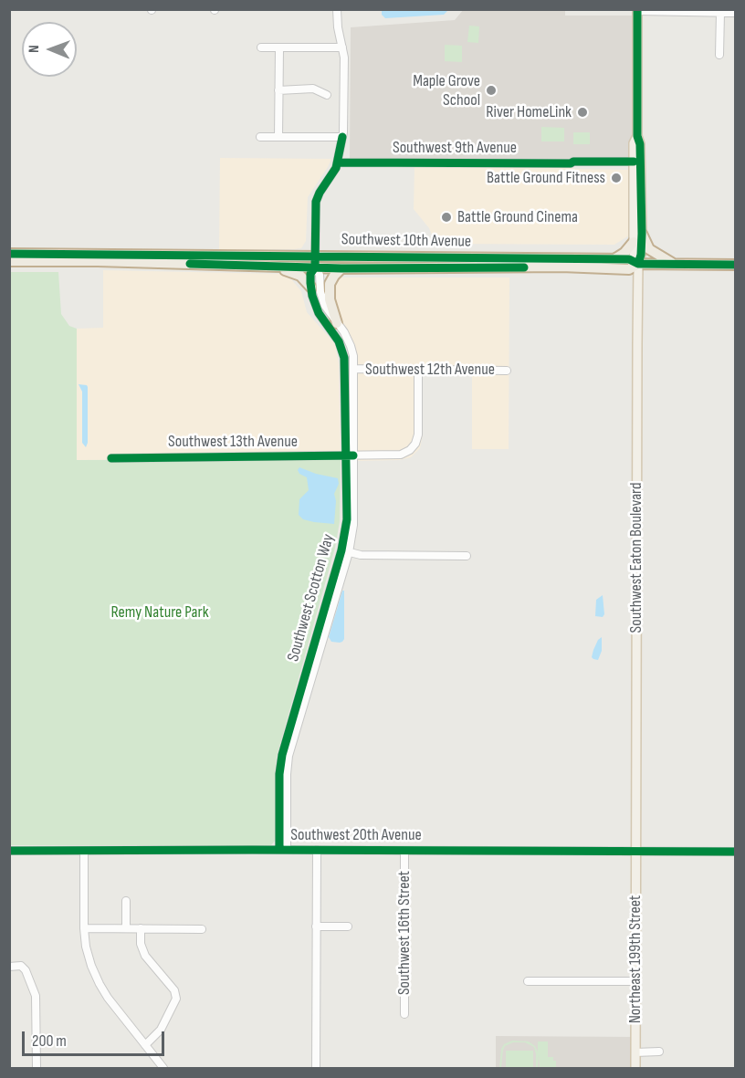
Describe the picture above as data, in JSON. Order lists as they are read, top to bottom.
{
  "streets": {
    "highway": ["Southwest 10th Avenue"],
    "main road": ["Southwest Eaton Boulevard", "Northeast 199th Street"],
    "street": [
      "Southwest 9th Avenue",
      "Southwest 12th Avenue",
      "Southwest 13th Avenue",
      "Southwest Scotton Way",
      "Southwest 20th Avenue",
      "Southwest 16th Street"
    ]
  },
  "crossings": [
    ["Southwest 9th Avenue", "Southwest Eaton Boulevard"],
    ["Southwest 9th Avenue", "Southwest Scotton Way"],
    ["Southwest 10th Avenue", "Southwest Eaton Boulevard"],
    ["Southwest 10th Avenue", "Southwest Scotton Way"],
    ["Southwest 12th Avenue", "Southwest 13th Avenue"],
    ["Southwest 12th Avenue", "Southwest Scotton Way"],
    ["Southwest 13th Avenue", "Southwest Scotton Way"],
    ["Southwest Eaton Boulevard", "Southwest 20th Avenue"],
    ["Southwest Eaton Boulevard", "Northeast 199th Street"],
    ["Southwest Scotton Way", "Southwest 20th Avenue"],
    ["Southwest 20th Avenue", "Southwest 16th Street"],
    ["Southwest 20th Avenue", "Northeast 199th Street"]
  ],
  "parks": ["Remy Nature Park"],
  "places": [
    "Maple Grove School",
    "River HomeLink",
    "Battle Ground Fitness",
    "Battle Ground Cinema"
  ],
  "scale_bar": "200 m",
  "north": "left"
}
